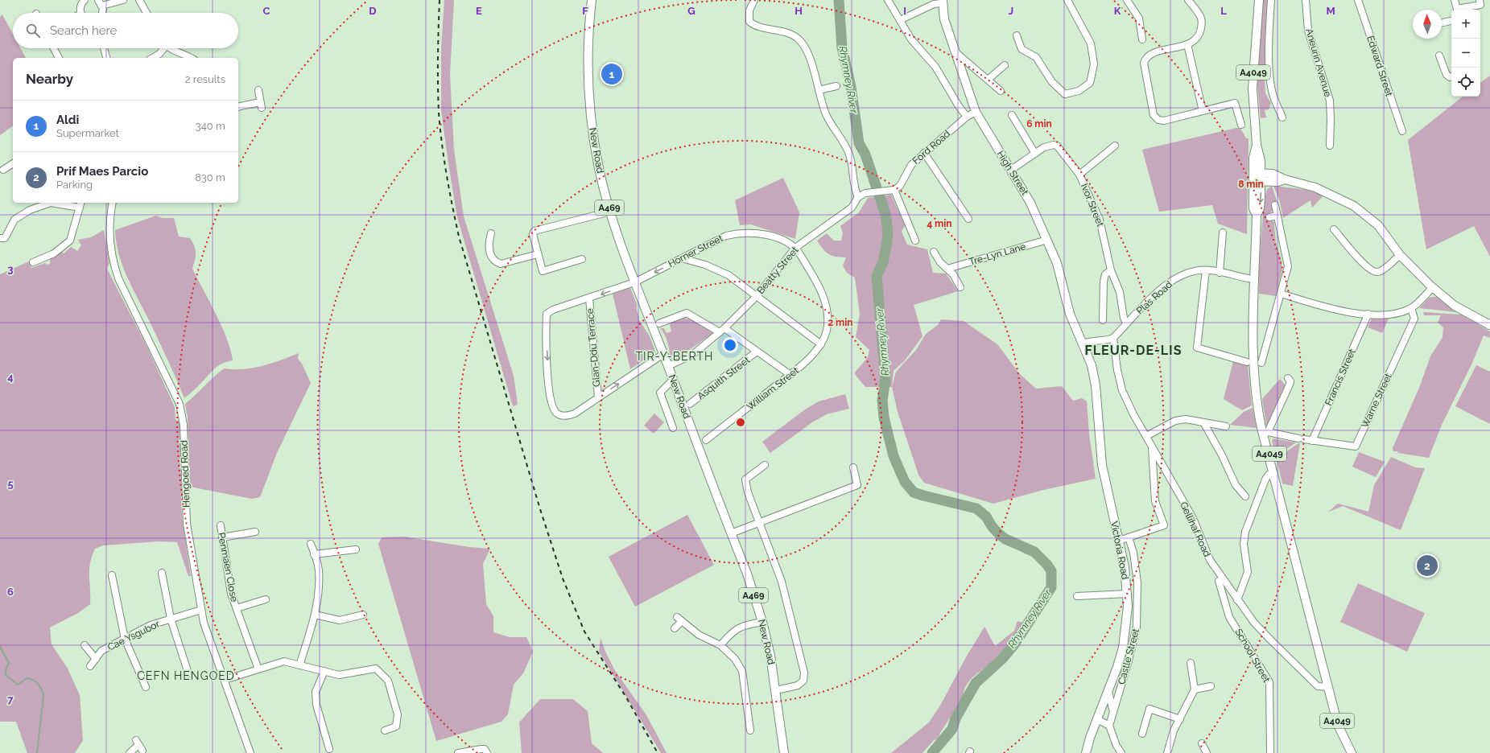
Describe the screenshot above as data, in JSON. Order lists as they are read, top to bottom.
{
  "streets": {
    "main road": [
      "A4049",
      "New Road",
      "High Street",
      "A469",
      "Victoria Road"
    ],
    "street": [
      "Aneurin Avenue",
      "Edward Street",
      "Ford Road",
      "Ivor Street",
      "Horner Street",
      "Tre-Lyn Lane",
      "Beatty Street",
      "Plas Road",
      "Glan-Ddu Terrace",
      "Francis Street",
      "Asquith Street",
      "William Street",
      "Warne Street",
      "Hengoed Road",
      "Gellihaf Road",
      "Penmaen Close",
      "Cae Ysgubor",
      "School Street",
      "Castle Street"
    ]
  },
  "crossings": [
    ["A4049", "Plas Road"],
    ["A4049", "Warne Street"],
    ["A4049", "Gellihaf Road"],
    ["Ford Road", "High Street"],
    ["Ford Road", "Beatty Street"],
    ["New Road", "Horner Street"],
    ["New Road", "Beatty Street"],
    ["High Street", "Ivor Street"],
    ["High Street", "Tre-Lyn Lane"],
    ["High Street", "Victoria Road"],
    ["Ivor Street", "Plas Road"],
    ["Horner Street", "Beatty Street"],
    ["Horner Street", "Glan-Ddu Terrace"],
    ["Horner Street", "William Street"],
    ["Beatty Street", "William Street"],
    ["Plas Road", "Gellihaf Road"],
    ["Francis Street", "Warne Street"],
    ["Hengoed Road", "Cae Ysgubor"]
  ],
  "districts": ["FLEUR-DE-LIS", "TIR-Y-BERTH", "CEFN HENGOED"],
  "water": ["Rhymney River"],
  "north": "top",
  "page": {
    "map_buttons": ["+", "−"],
    "search": "Search here",
    "heading": ["Nearby", "2 results"],
    "pins": ["1", "2"],
    "list": [
      {
        "mark": "1",
        "name": "Aldi",
        "note": "Supermarket",
        "value": "340 m"
      },
      {
        "mark": "2",
        "name": "Prif Maes Parcio",
        "note": "Parking",
        "value": "830 m"
      }
    ]
  },
  "grid": {
    "columns": [
      "C",
      "D",
      "E",
      "F",
      "G",
      "H",
      "I",
      "J",
      "K",
      "L",
      "M"
    ],
    "rows": [
      "3",
      "4",
      "5",
      "6",
      "7"
    ]
  },
  "rings": [
    "6 min",
    "8 min",
    "4 min",
    "2 min"
  ]
}
